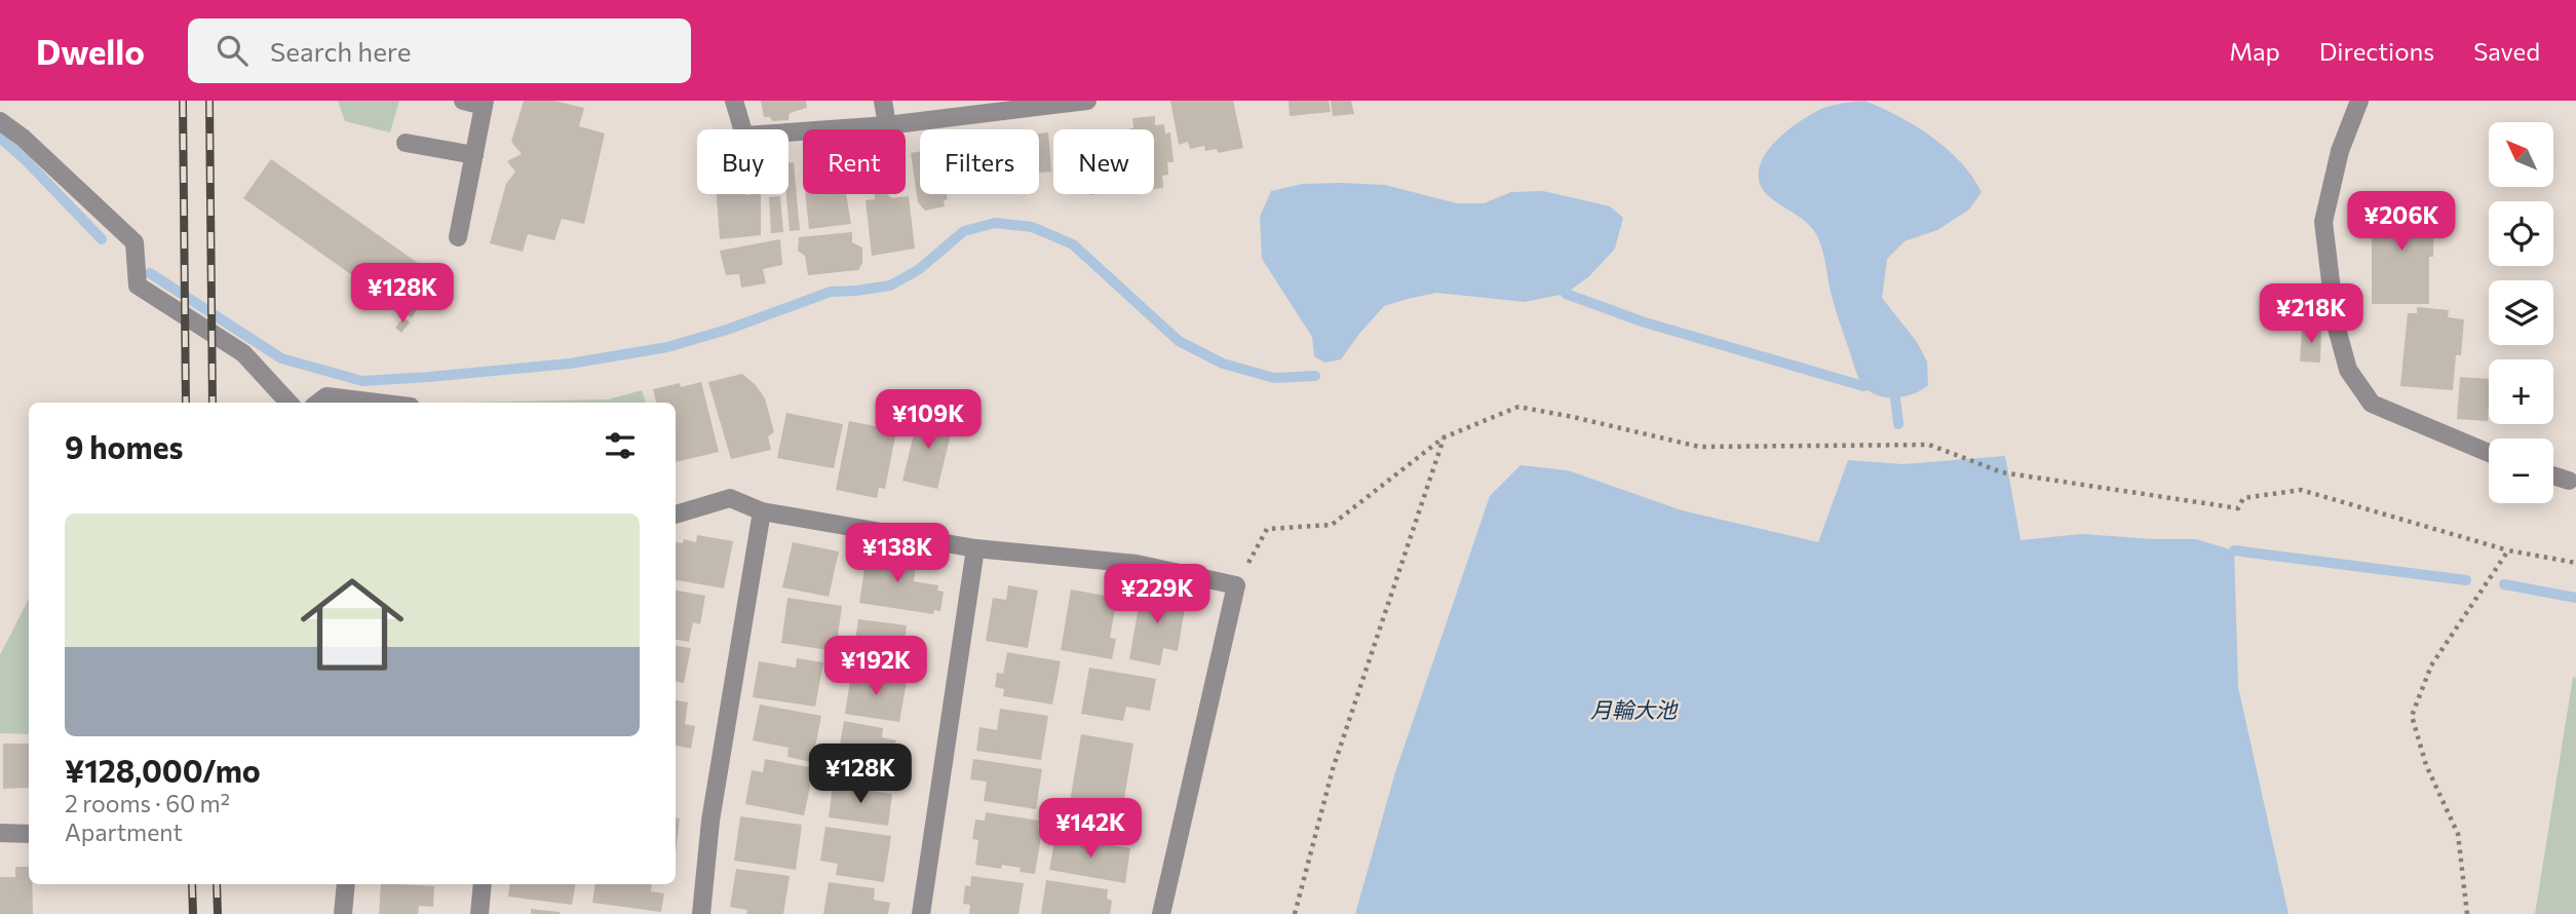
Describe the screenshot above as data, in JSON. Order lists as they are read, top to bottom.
{
  "water": ["月輪大池"],
  "north": "top left",
  "page": {
    "header": "Dwello",
    "search": "Search here",
    "nav": ["Map", "Directions", "Saved"],
    "map_buttons": ["+", "−"],
    "chip": [
      "Buy",
      "Rent",
      "Filters",
      "New"
    ],
    "price": [
      "¥206K",
      "¥128K",
      "¥218K",
      "¥109K",
      "¥138K",
      "¥229K",
      "¥192K",
      "¥128K",
      "¥142K"
    ],
    "heading": "9 homes",
    "list": [
      {
        "name": "¥128,000/mo",
        "note": "2 rooms · 60 m² · Apartment"
      }
    ]
  }
}
